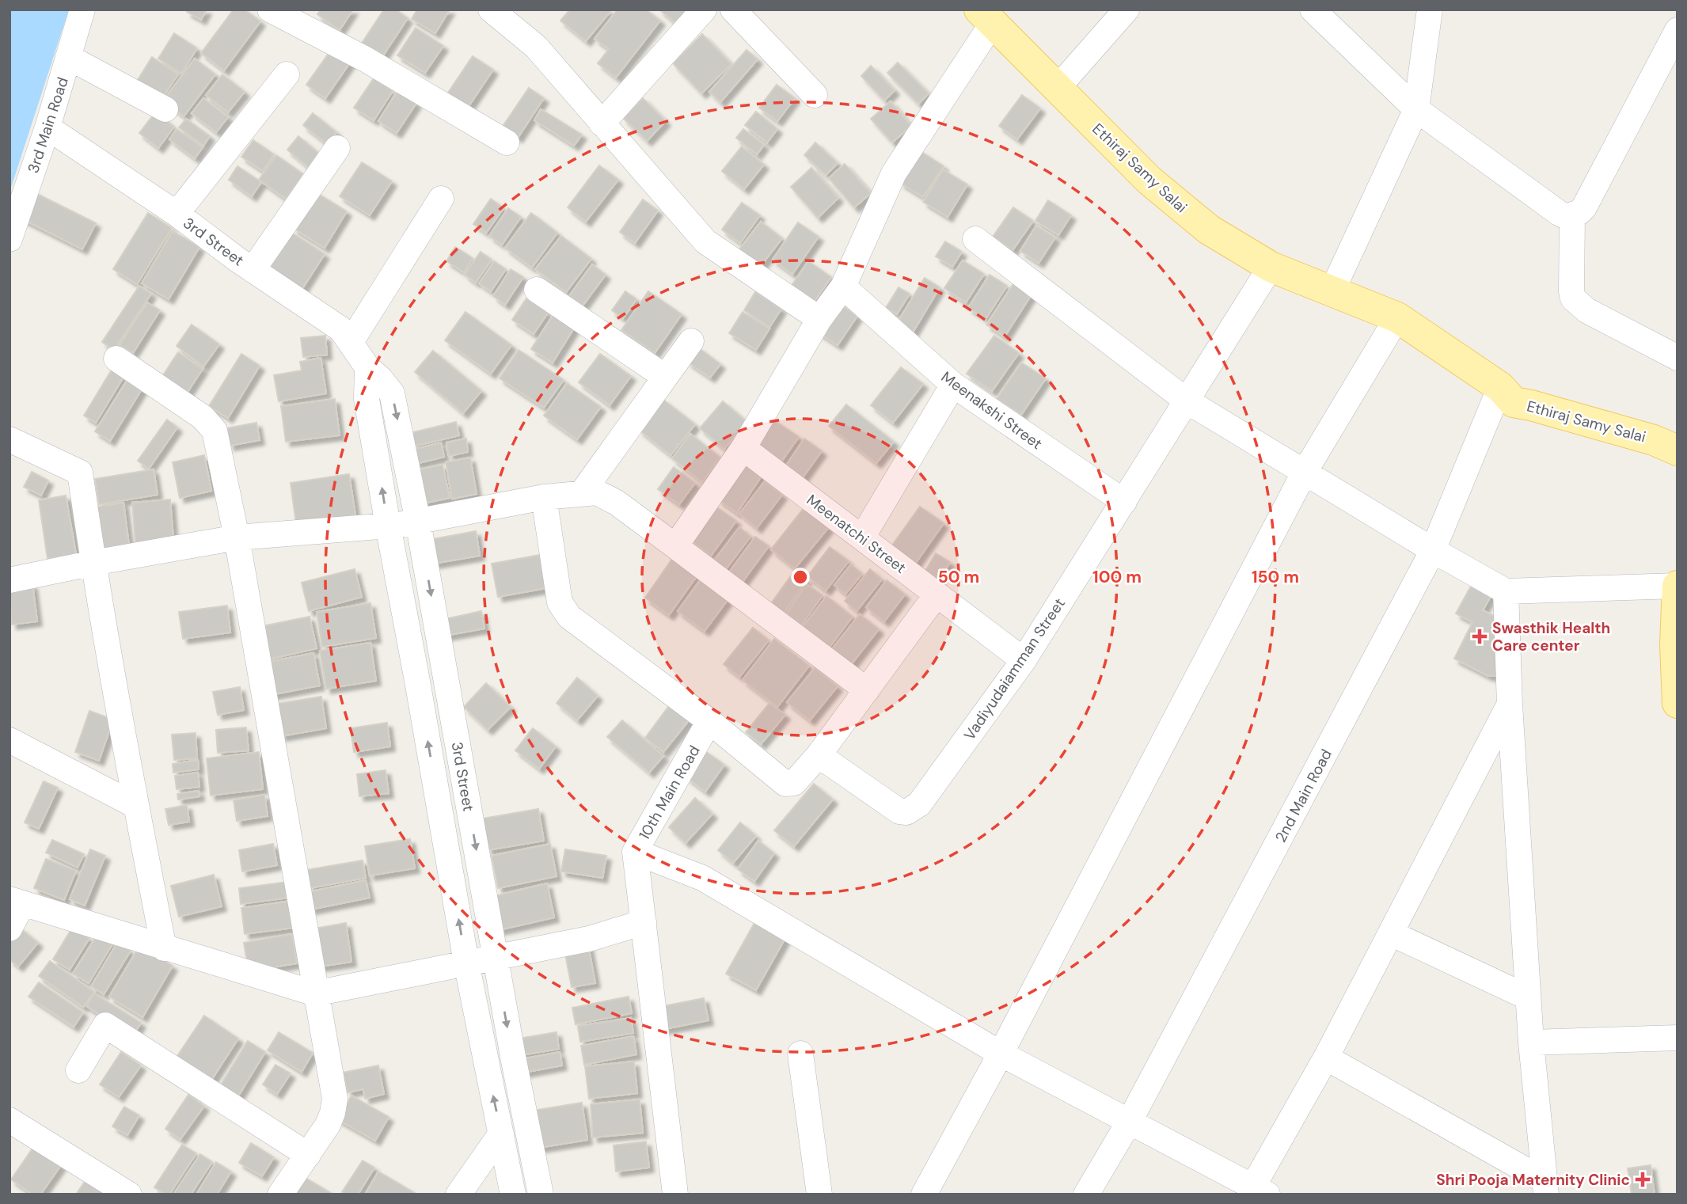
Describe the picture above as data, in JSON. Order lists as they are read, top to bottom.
{
  "streets": {
    "main road": ["Ethiraj Samy Salai"],
    "street": [
      "3rd Main Road",
      "3rd Street",
      "Meenakshi Street",
      "Meenatchi Street",
      "Vadiyudaiamman Street",
      "10th Main Road",
      "2nd Main Road"
    ]
  },
  "crossings": [
    ["3rd Main Road", "3rd Street"],
    ["Ethiraj Samy Salai", "Vadiyudaiamman Street"],
    ["Ethiraj Samy Salai", "2nd Main Road"],
    ["Meenakshi Street", "Vadiyudaiamman Street"],
    ["Meenatchi Street", "Vadiyudaiamman Street"]
  ],
  "places": {
    "health": ["Swasthik Health Care center", "Shri Pooja Maternity Clinic"]
  },
  "rings": ["50 m", "100 m", "150 m"]
}
